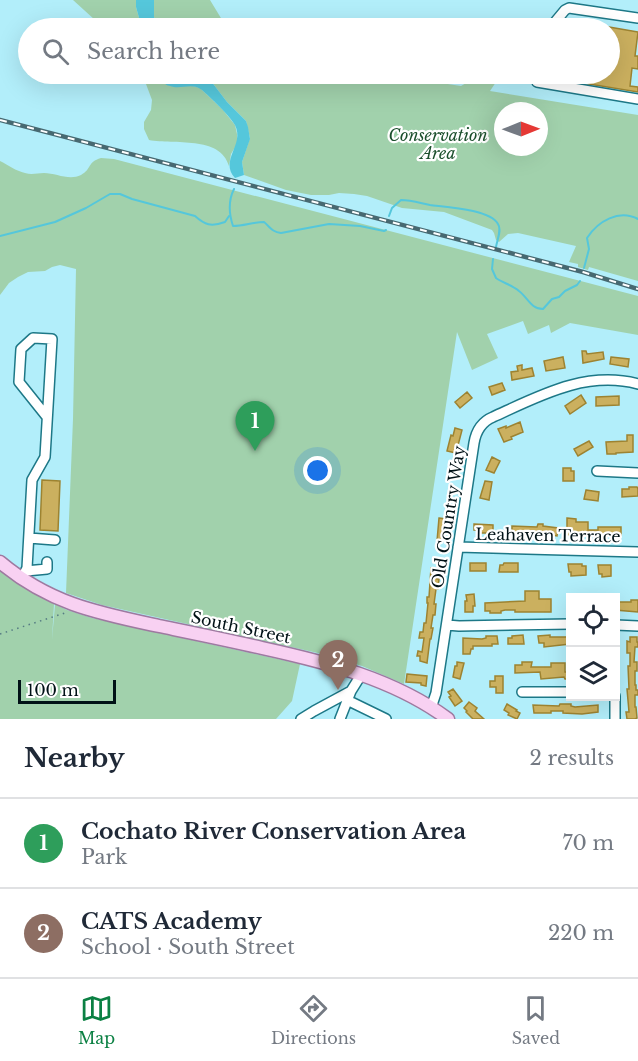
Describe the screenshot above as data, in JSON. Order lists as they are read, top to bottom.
{
  "streets": {
    "main road": ["South Street"],
    "street": ["Old Country Way", "Leahaven Terrace"]
  },
  "crossings": [
    ["Old Country Way", "Leahaven Terrace"],
    ["Old Country Way", "South Street"]
  ],
  "parks": ["Conservation Area"],
  "scale_bar": "100 m",
  "north": "right",
  "page": {
    "search": "Search here",
    "pins": ["1", "2"],
    "scale": "100 m",
    "heading": ["Nearby", "2 results"],
    "list": [
      {
        "mark": "1",
        "name": "Cochato River Conservation Area",
        "note": "Park",
        "value": "70 m"
      },
      {
        "mark": "2",
        "name": "CATS Academy",
        "note": "School · South Street",
        "value": "220 m"
      }
    ],
    "nav": ["Map", "Directions", "Saved"]
  }
}
